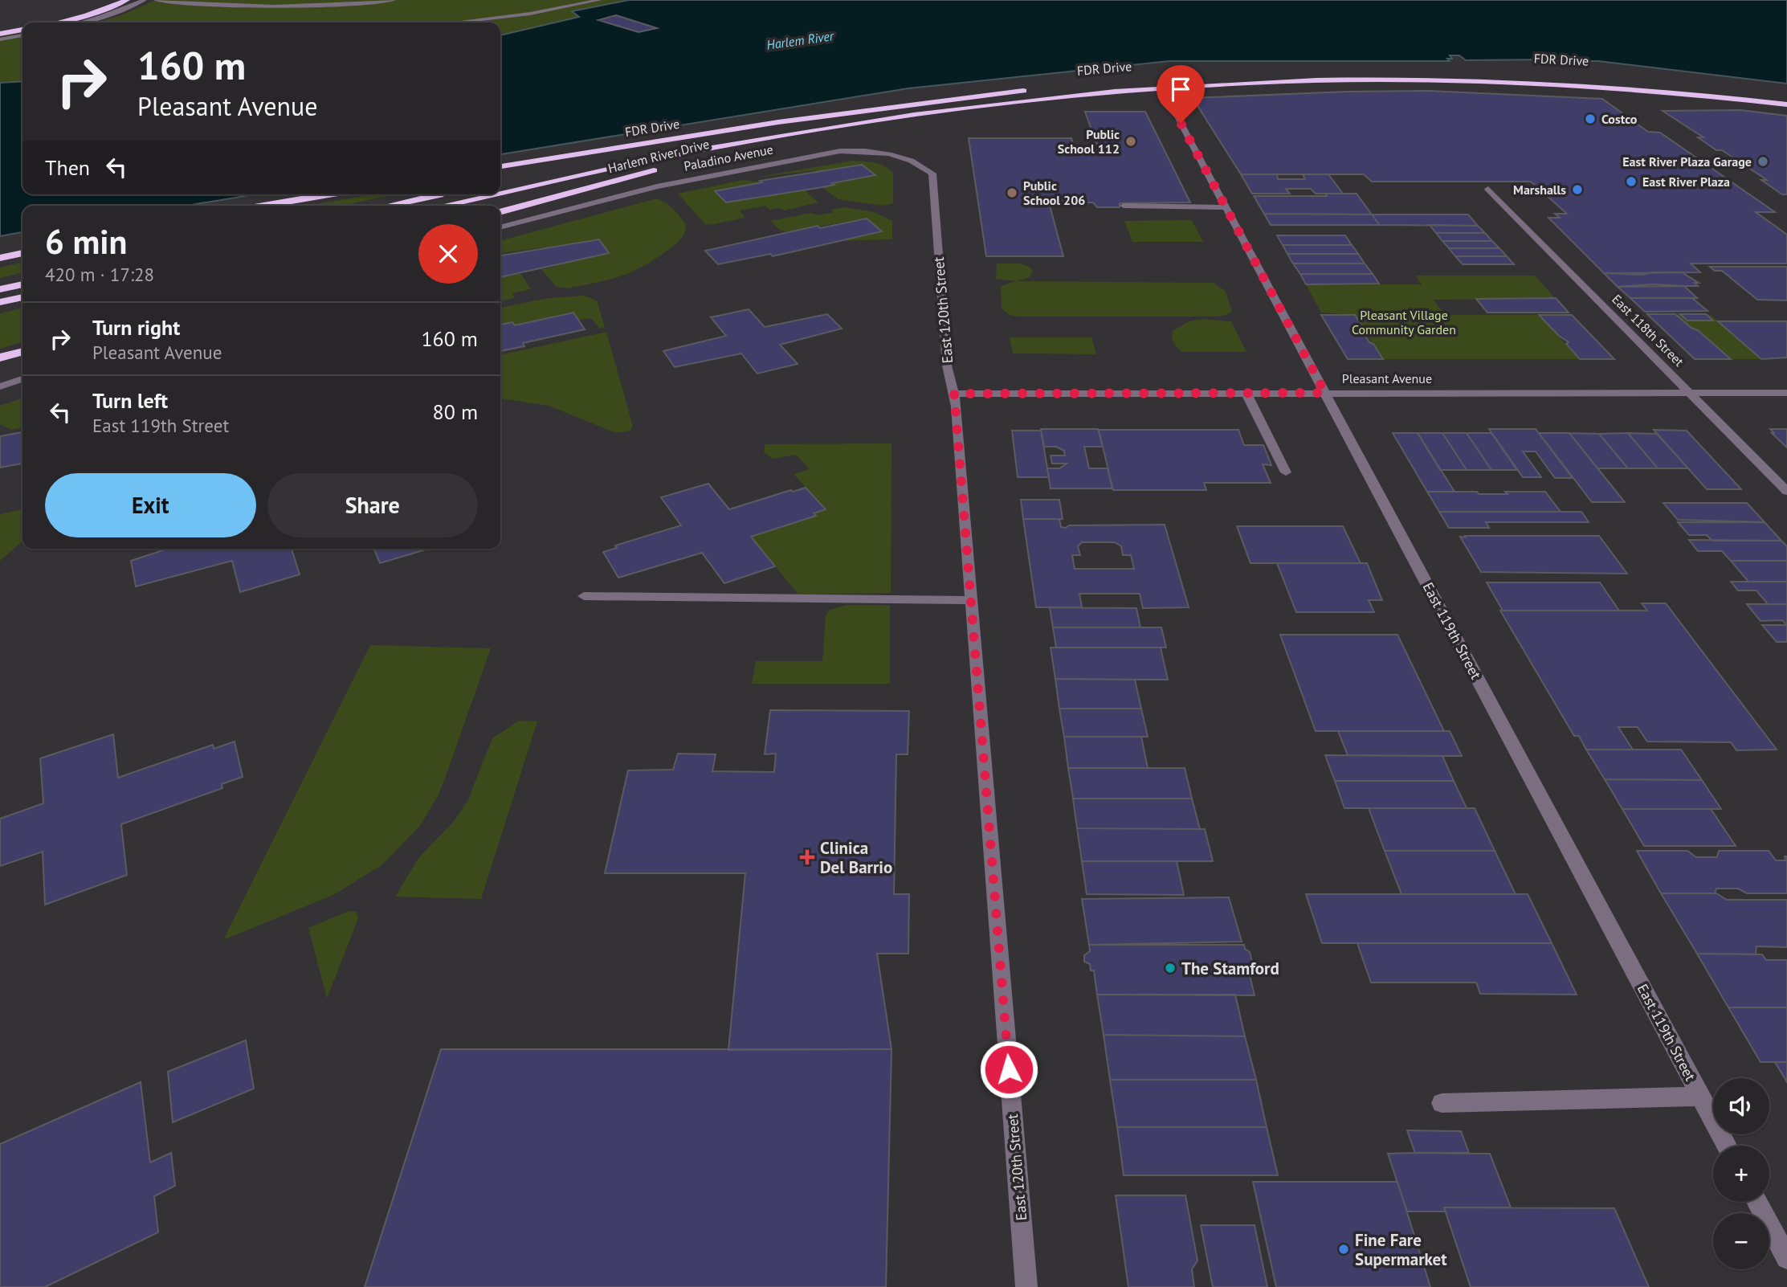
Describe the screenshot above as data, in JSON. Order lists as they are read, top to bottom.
{
  "streets": {
    "highway": ["FDR Drive", "Harlem River Drive"],
    "street": [
      "Paladino Avenue",
      "East 120th Street",
      "East 118th Street",
      "Pleasant Avenue",
      "East 119th Street"
    ]
  },
  "crossings": [
    ["FDR Drive", "Harlem River Drive"],
    ["Paladino Avenue", "East 120th Street"],
    ["East 120th Street", "Pleasant Avenue"],
    ["East 118th Street", "Pleasant Avenue"],
    ["Pleasant Avenue", "East 119th Street"]
  ],
  "water": ["Harlem River"],
  "parks": ["Pleasant Village Community Garden"],
  "places": {
    "other": [
      "Costco",
      "Public School 112",
      "East River Plaza Garage",
      "East River Plaza",
      "Marshalls",
      "Public School 206",
      "The Stamford",
      "Fine Fare Supermarket"
    ],
    "health": ["Clinica Del Barrio"]
  },
  "page": {
    "turn": ["160 m", "Pleasant Avenue"],
    "then": "Then",
    "heading": ["6 min", "420 m · 17:28"],
    "list": [
      {
        "name": "Turn right",
        "note": "Pleasant Avenue",
        "value": "160 m"
      },
      {
        "name": "Turn left",
        "note": "East 119th Street",
        "value": "80 m"
      }
    ],
    "buttons": ["Exit", "Share"],
    "map_buttons": ["+", "−"]
  }
}
